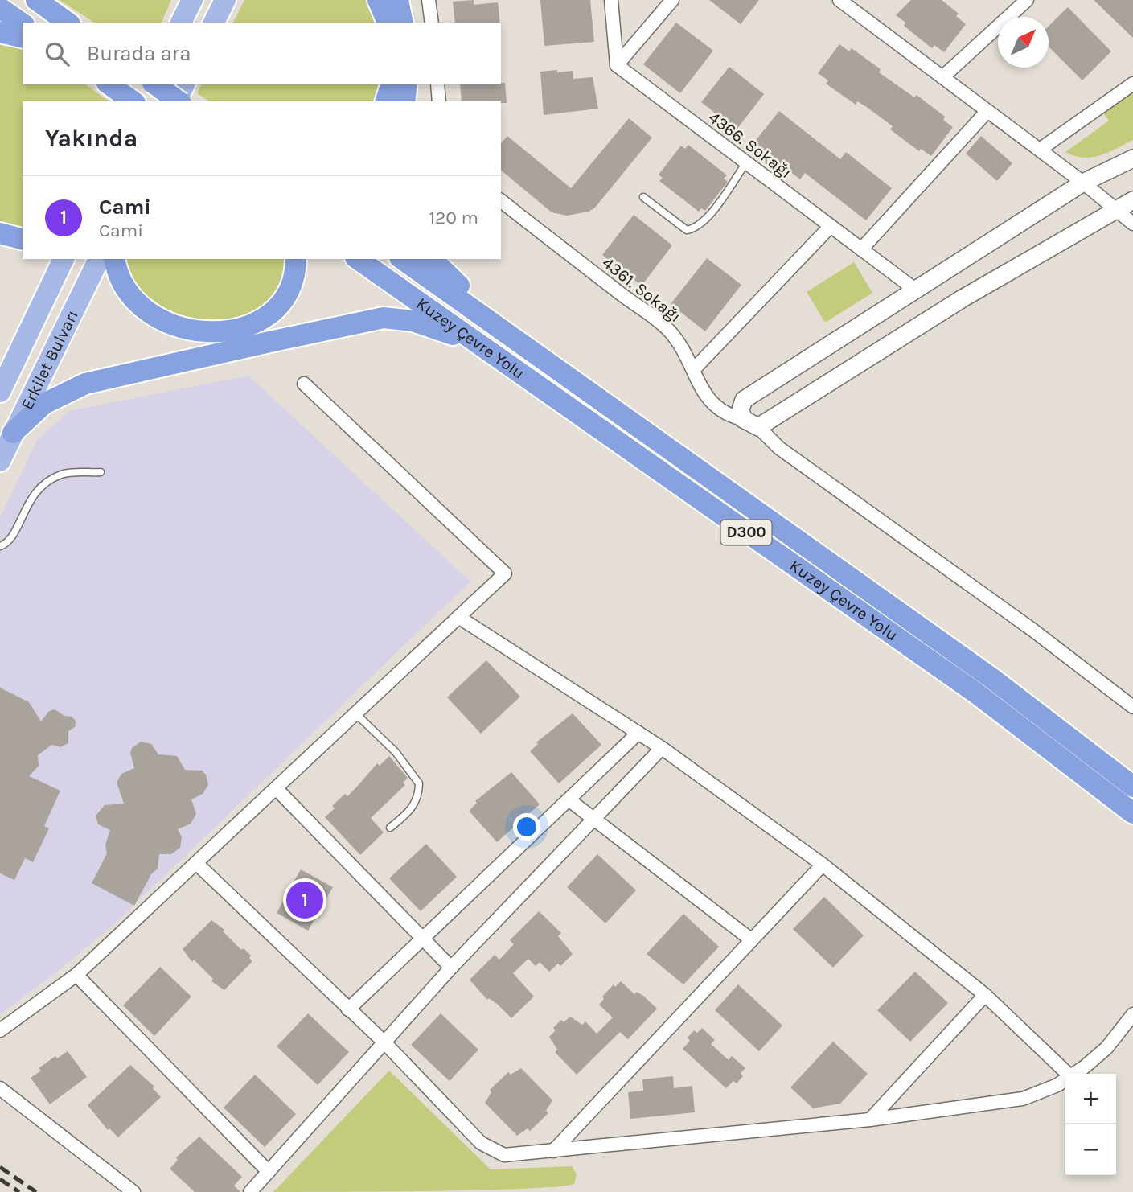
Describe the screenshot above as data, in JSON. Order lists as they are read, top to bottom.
{
  "streets": {
    "highway": ["Kuzey Çevre Yolu", "D300"],
    "main road": ["Erkilet Bulvarı"],
    "street": ["4366. Sokağı", "4361. Sokağı"]
  },
  "north": "top right",
  "page": {
    "search": "Burada ara",
    "heading": "Yakında",
    "list": [
      {
        "mark": "1",
        "name": "Cami",
        "note": "Cami",
        "value": "120 m"
      }
    ],
    "pins": "1",
    "map_buttons": ["+", "−"]
  }
}
